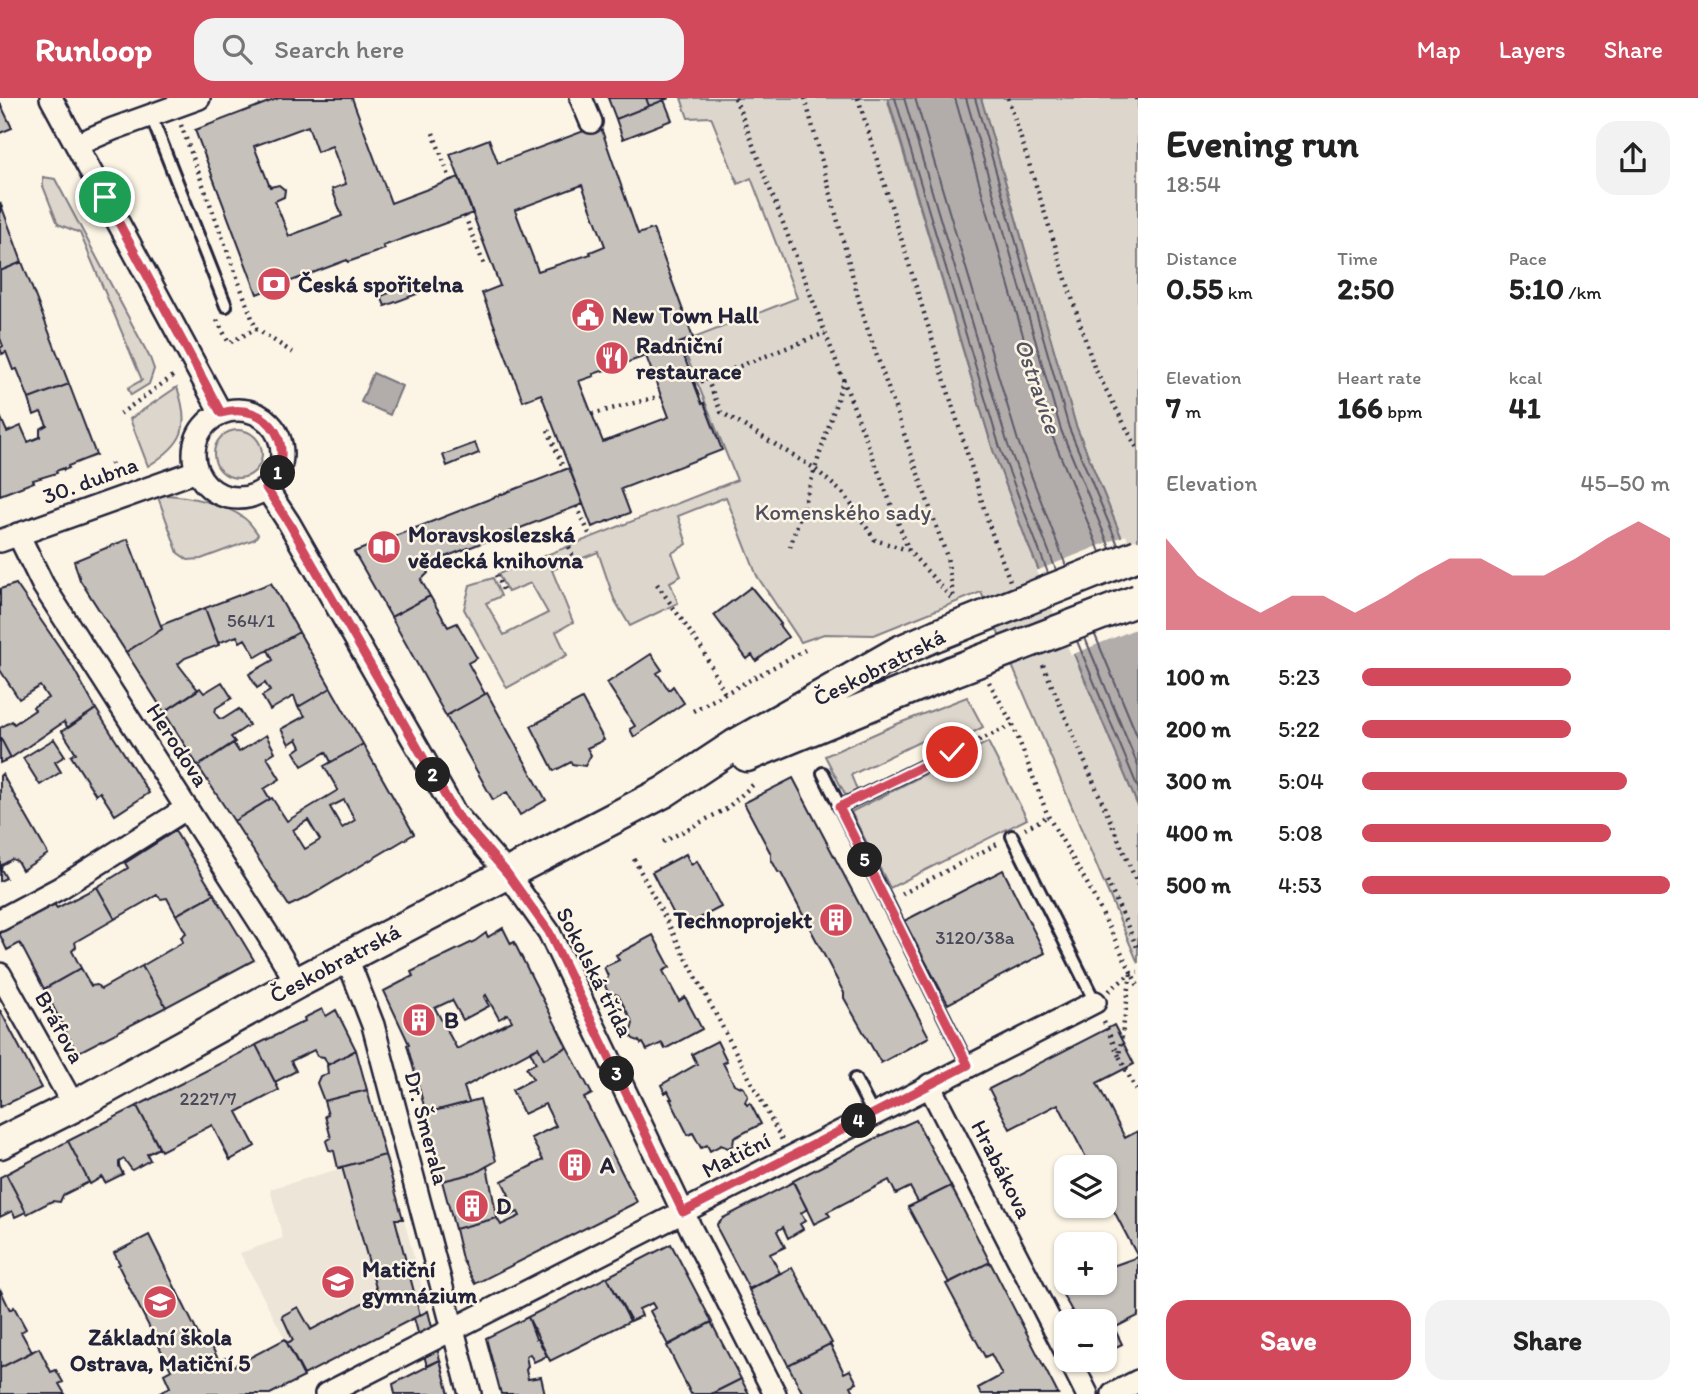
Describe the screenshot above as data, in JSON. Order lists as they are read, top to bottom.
{
  "streets": {
    "main road": ["Českobratrská"],
    "street": [
      "30. dubna",
      "Herodova",
      "Sokolská třída",
      "Bráfova",
      "Dr. Šmerala",
      "Matiční",
      "Hrabákova"
    ]
  },
  "crossings": [
    ["30. dubna", "Herodova"],
    ["30. dubna", "Sokolská třída"],
    ["Českobratrská", "Herodova"],
    ["Českobratrská", "Sokolská třída"],
    ["Českobratrská", "Bráfova"],
    ["Českobratrská", "Dr. Šmerala"],
    ["Sokolská třída", "Matiční"],
    ["Dr. Šmerala", "Matiční"],
    ["Matiční", "Hrabákova"]
  ],
  "water": ["Ostravice"],
  "parks": ["Komenského sady"],
  "places": {
    "bank": ["Česká spořitelna"],
    "public building": ["New Town Hall"],
    "restaurant": ["Radniční restaurace"],
    "library": ["Moravskoslezská vědecká knihovna"],
    "building": [
      "Technoprojekt",
      "B",
      "A",
      "D"
    ],
    "school or university": ["Matiční gymnázium", "Základní škola Ostrava, Matiční 5"]
  },
  "house_numbers": ["564/1", "3120/38a", "2227/7"],
  "page": {
    "header": "Runloop",
    "search": "Search here",
    "nav": ["Map", "Layers", "Share"],
    "heading": ["Evening run", "18:54"],
    "stats": [
      ["Distance", "0.55 km"],
      ["Time", "2:50"],
      ["Pace", "5:10 /km"],
      ["Elevation", "7 m"],
      ["Heart rate", "166 bpm"],
      ["kcal", "41"]
    ],
    "pins": [
      "1",
      "2",
      "5",
      "3",
      "4"
    ],
    "chart": ["Elevation", "45–50 m"],
    "list": [
      {
        "name": "100 m",
        "note": "5:23"
      },
      {
        "name": "200 m",
        "note": "5:22"
      },
      {
        "name": "300 m",
        "note": "5:04"
      },
      {
        "name": "400 m",
        "note": "5:08"
      },
      {
        "name": "500 m",
        "note": "4:53"
      }
    ],
    "map_buttons": ["+", "−"],
    "buttons": ["Save", "Share"]
  }
}
